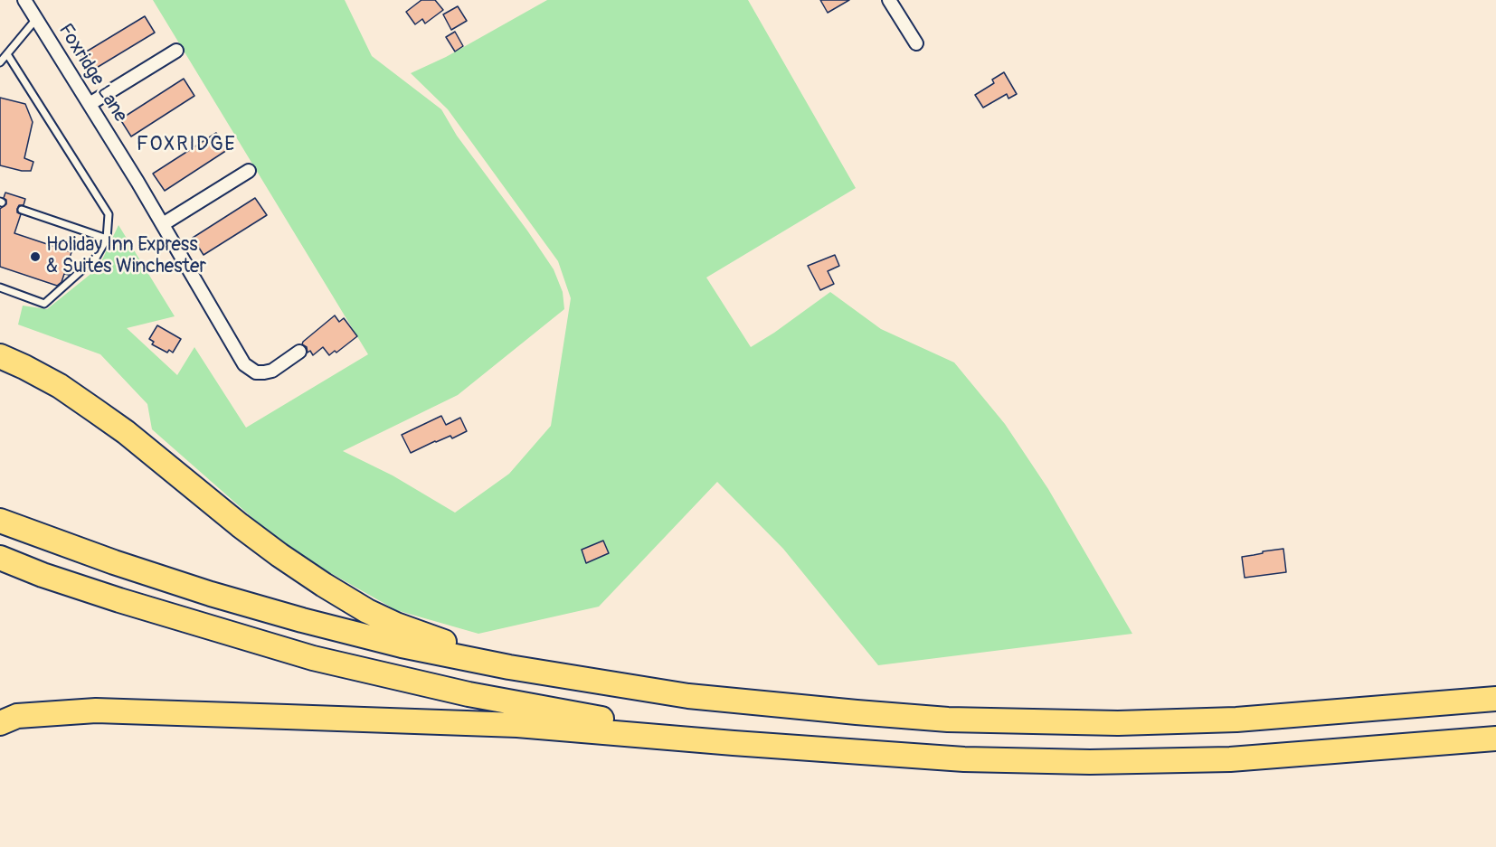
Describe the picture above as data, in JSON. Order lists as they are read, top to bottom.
{
  "streets": {
    "street": ["Foxridge Lane"]
  },
  "districts": ["FOXRIDGE"],
  "places": ["Holiday Inn Express & Suites Winchester"]
}
